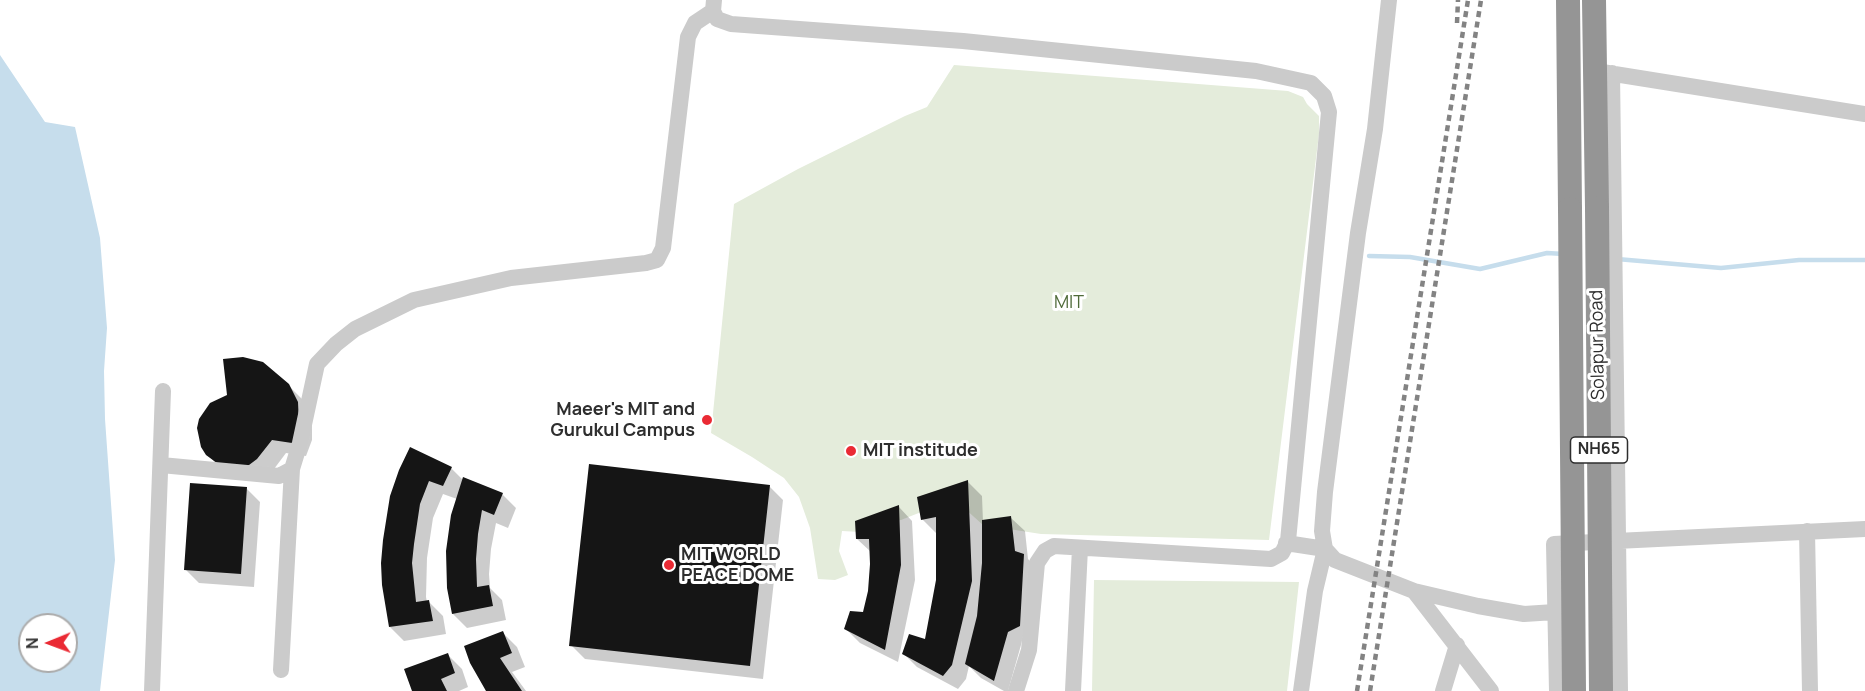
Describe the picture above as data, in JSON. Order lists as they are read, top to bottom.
{
  "streets": {
    "highway": ["Solapur Road", "NH65"]
  },
  "parks": ["MIT"],
  "places": ["Maeer's MIT and Gurukul Campus", "MIT institude", "MIT WORLD PEACE DOME"],
  "north": "left"
}
